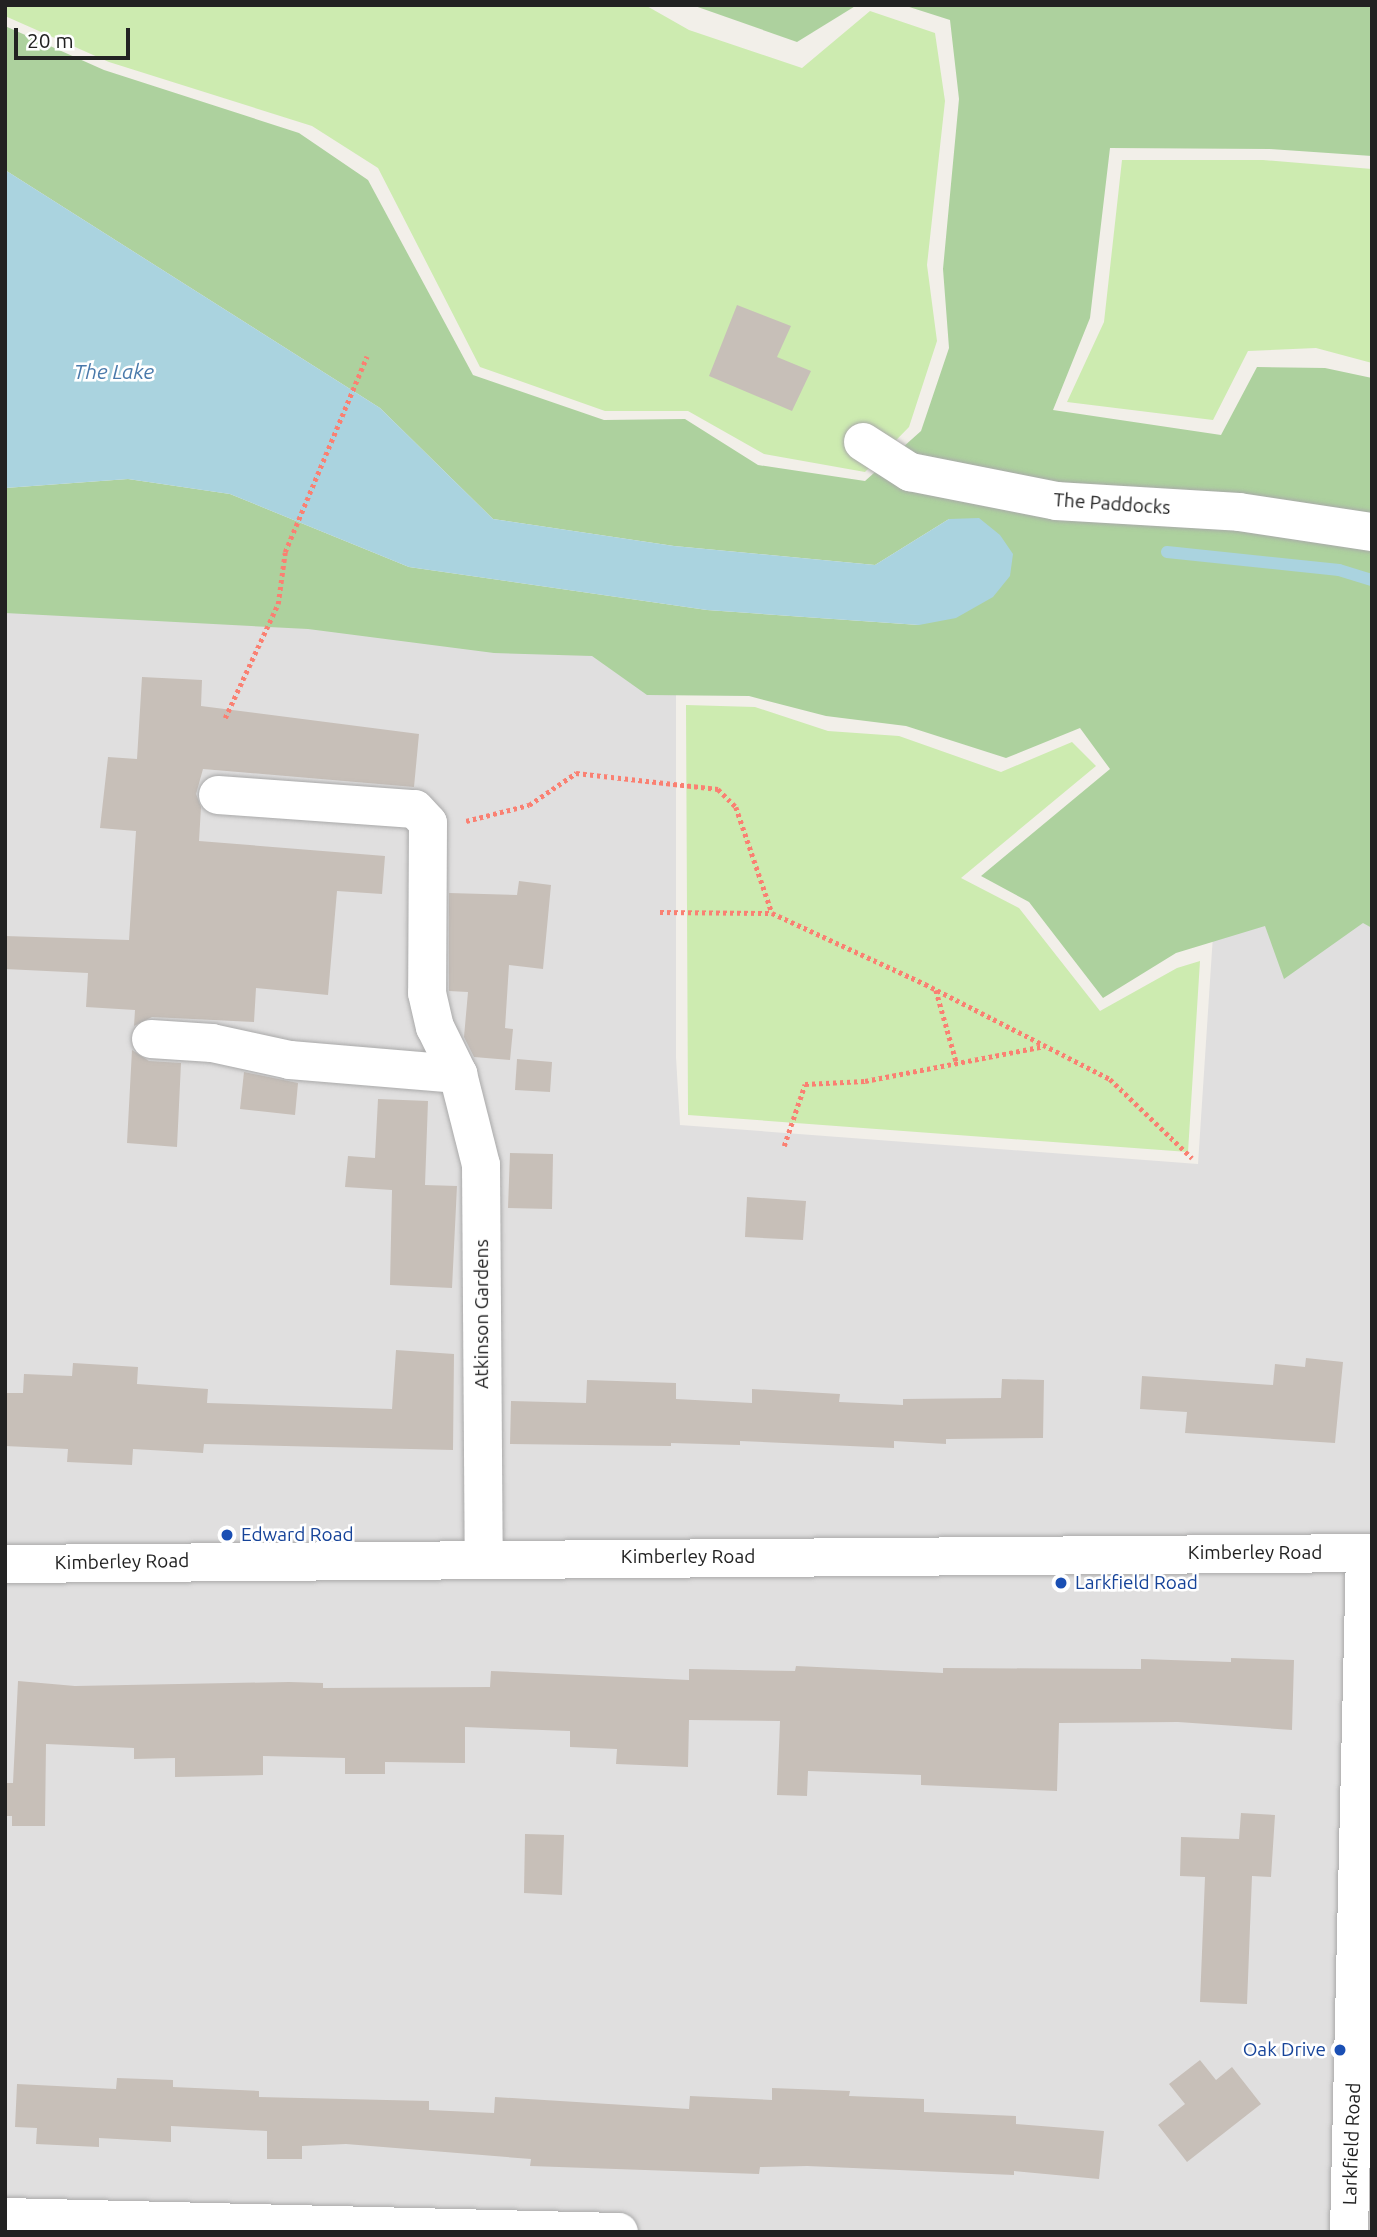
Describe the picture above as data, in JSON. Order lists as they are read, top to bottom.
{
  "streets": {
    "street": [
      "The Paddocks",
      "Atkinson Gardens",
      "Kimberley Road",
      "Larkfield Road"
    ]
  },
  "crossings": [
    ["Atkinson Gardens", "Kimberley Road"],
    ["Kimberley Road", "Larkfield Road"]
  ],
  "water": ["The Lake"],
  "places": ["Edward Road", "Larkfield Road", "Oak Drive"],
  "scale_bar": "20 m"
}
